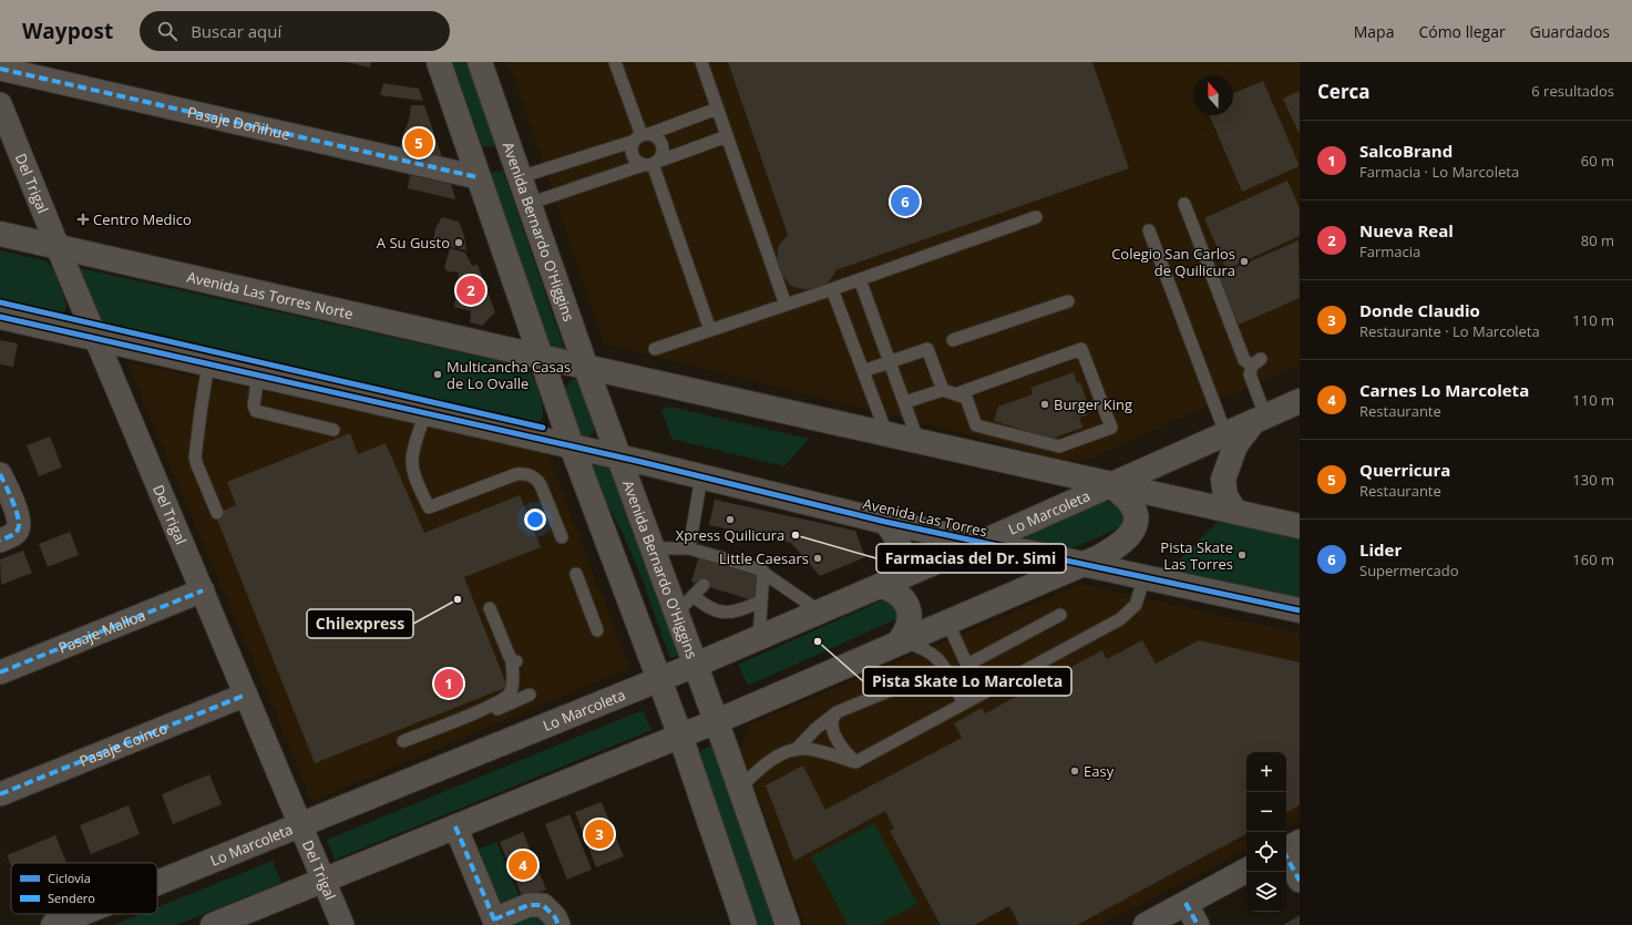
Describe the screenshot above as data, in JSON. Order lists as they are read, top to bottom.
{
  "streets": {
    "main road": [
      "Avenida Bernardo O'Higgins",
      "Avenida Las Torres Norte",
      "Lo Marcoleta",
      "Avenida Las Torres"
    ],
    "street": [
      "Pasaje Doñihue",
      "Del Trigal",
      "Pasaje Malloa",
      "Pasaje Coinco"
    ]
  },
  "crossings": [
    ["Del Trigal", "Avenida Las Torres Norte"],
    ["Del Trigal", "Lo Marcoleta"],
    ["Del Trigal", "Avenida Las Torres"],
    ["Del Trigal", "Pasaje Malloa"],
    ["Del Trigal", "Pasaje Coinco"],
    ["Avenida Bernardo O'Higgins", "Lo Marcoleta"],
    ["Avenida Bernardo O'Higgins", "Avenida Las Torres"],
    ["Lo Marcoleta", "Avenida Las Torres"]
  ],
  "places": {
    "health": ["Centro Medico"],
    "other": [
      "A Su Gusto",
      "Colegio San Carlos de Quilicura",
      "Multicancha Casas de Lo Ovalle",
      "Burger King",
      "Xpress Quilicura",
      "Farmacias del Dr. Simi",
      "Pista Skate Las Torres",
      "Little Caesars",
      "Chilexpress",
      "Pista Skate Lo Marcoleta",
      "Easy"
    ]
  },
  "legend": ["Ciclovía", "Sendero"],
  "north": "top",
  "page": {
    "header": "Waypost",
    "search": "Buscar aquí",
    "nav": ["Mapa", "Cómo llegar", "Guardados"],
    "heading": ["Cerca", "6 resultados"],
    "list": [
      {
        "mark": "1",
        "name": "SalcoBrand",
        "note": "Farmacia · Lo Marcoleta",
        "value": "60 m"
      },
      {
        "mark": "2",
        "name": "Nueva Real",
        "note": "Farmacia",
        "value": "80 m"
      },
      {
        "mark": "3",
        "name": "Donde Claudio",
        "note": "Restaurante · Lo Marcoleta",
        "value": "110 m"
      },
      {
        "mark": "4",
        "name": "Carnes Lo Marcoleta",
        "note": "Restaurante",
        "value": "110 m"
      },
      {
        "mark": "5",
        "name": "Querricura",
        "note": "Restaurante",
        "value": "130 m"
      },
      {
        "mark": "6",
        "name": "Lider",
        "note": "Supermercado",
        "value": "160 m"
      }
    ],
    "pins": [
      "5",
      "6",
      "2",
      "1",
      "3",
      "4"
    ],
    "map_buttons": ["+", "−"]
  }
}
